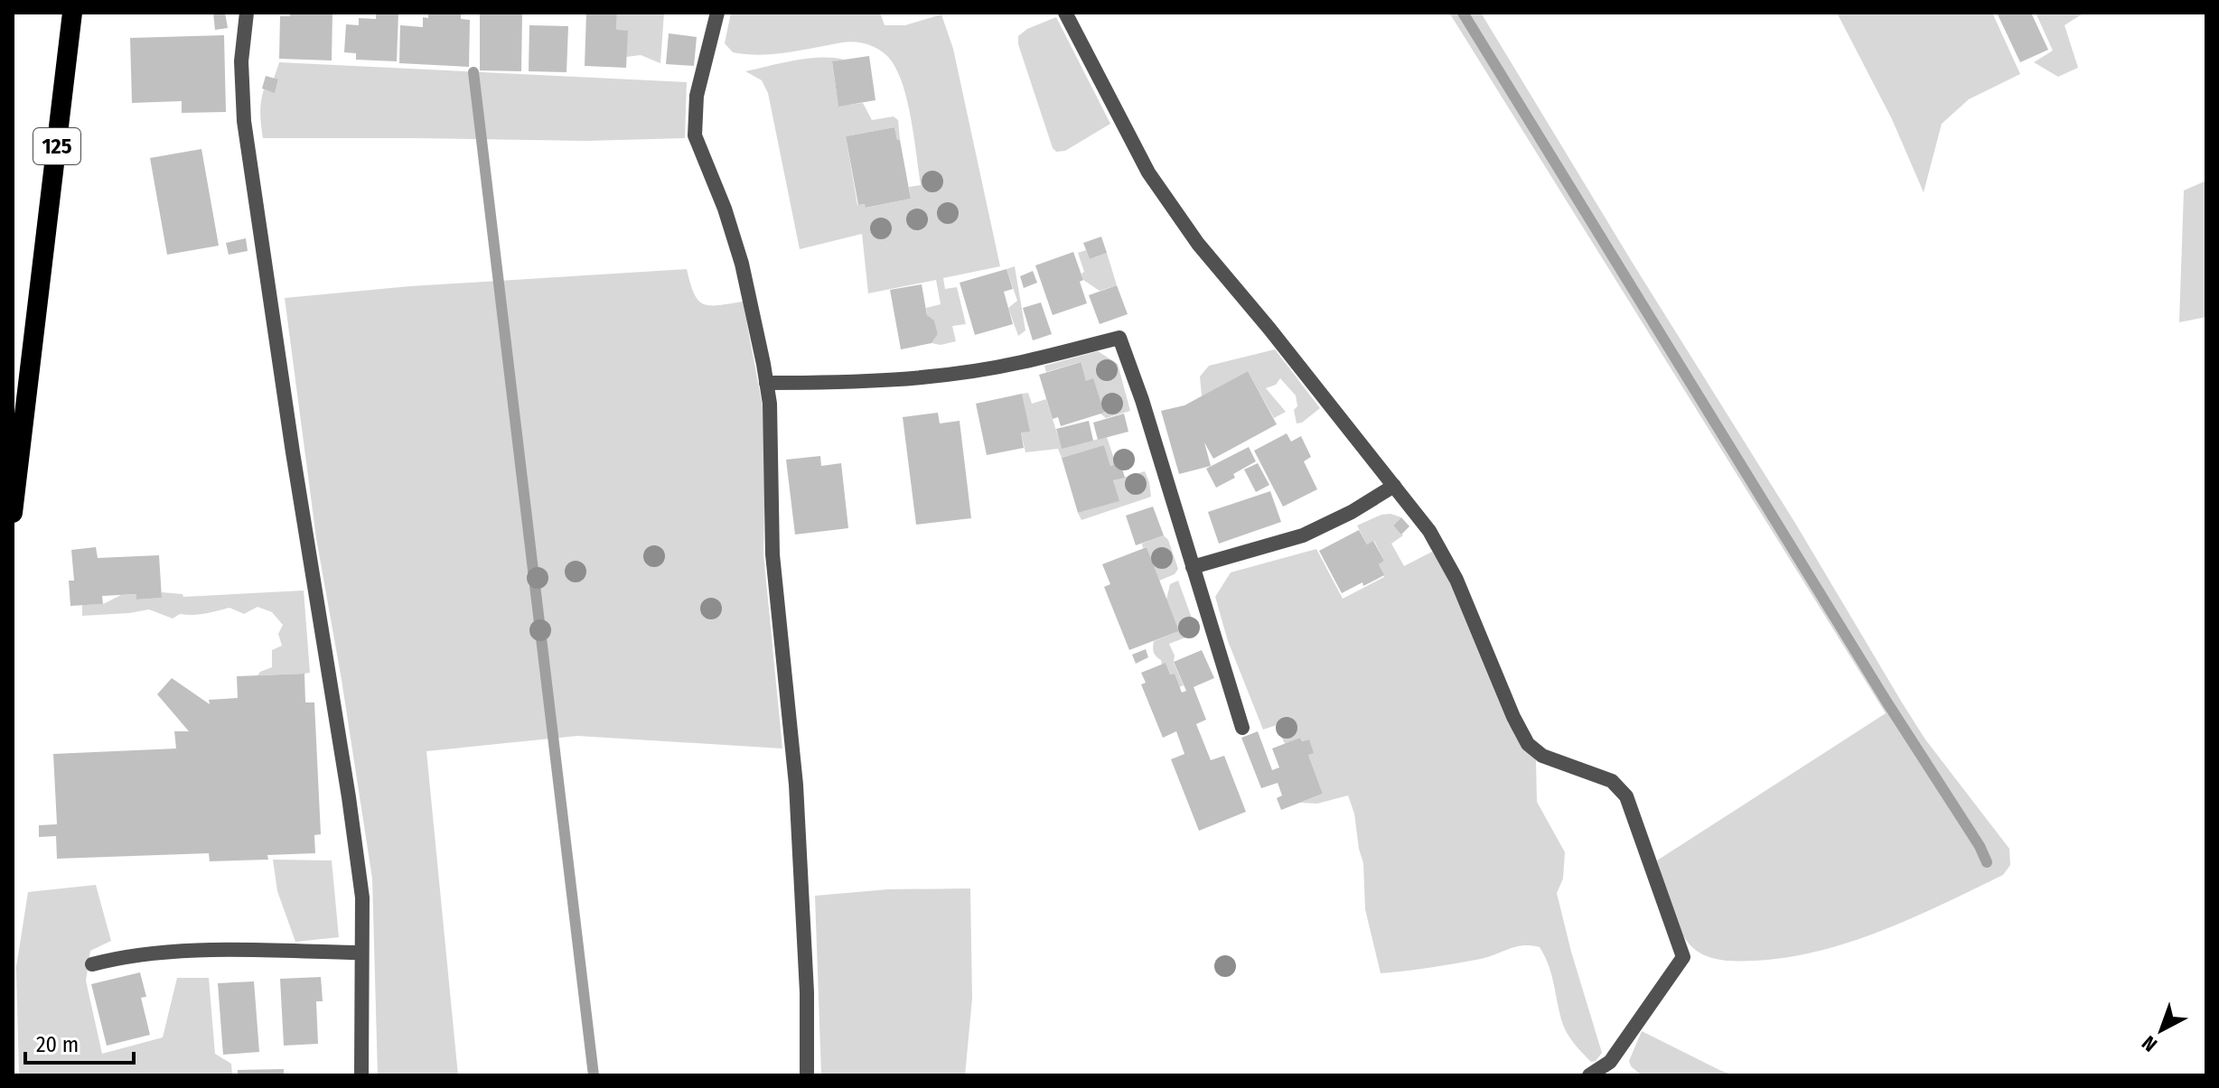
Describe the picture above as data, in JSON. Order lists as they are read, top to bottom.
{
  "streets": {
    "highway": ["125"]
  },
  "scale_bar": "20 m",
  "north": "bottom left"
}
